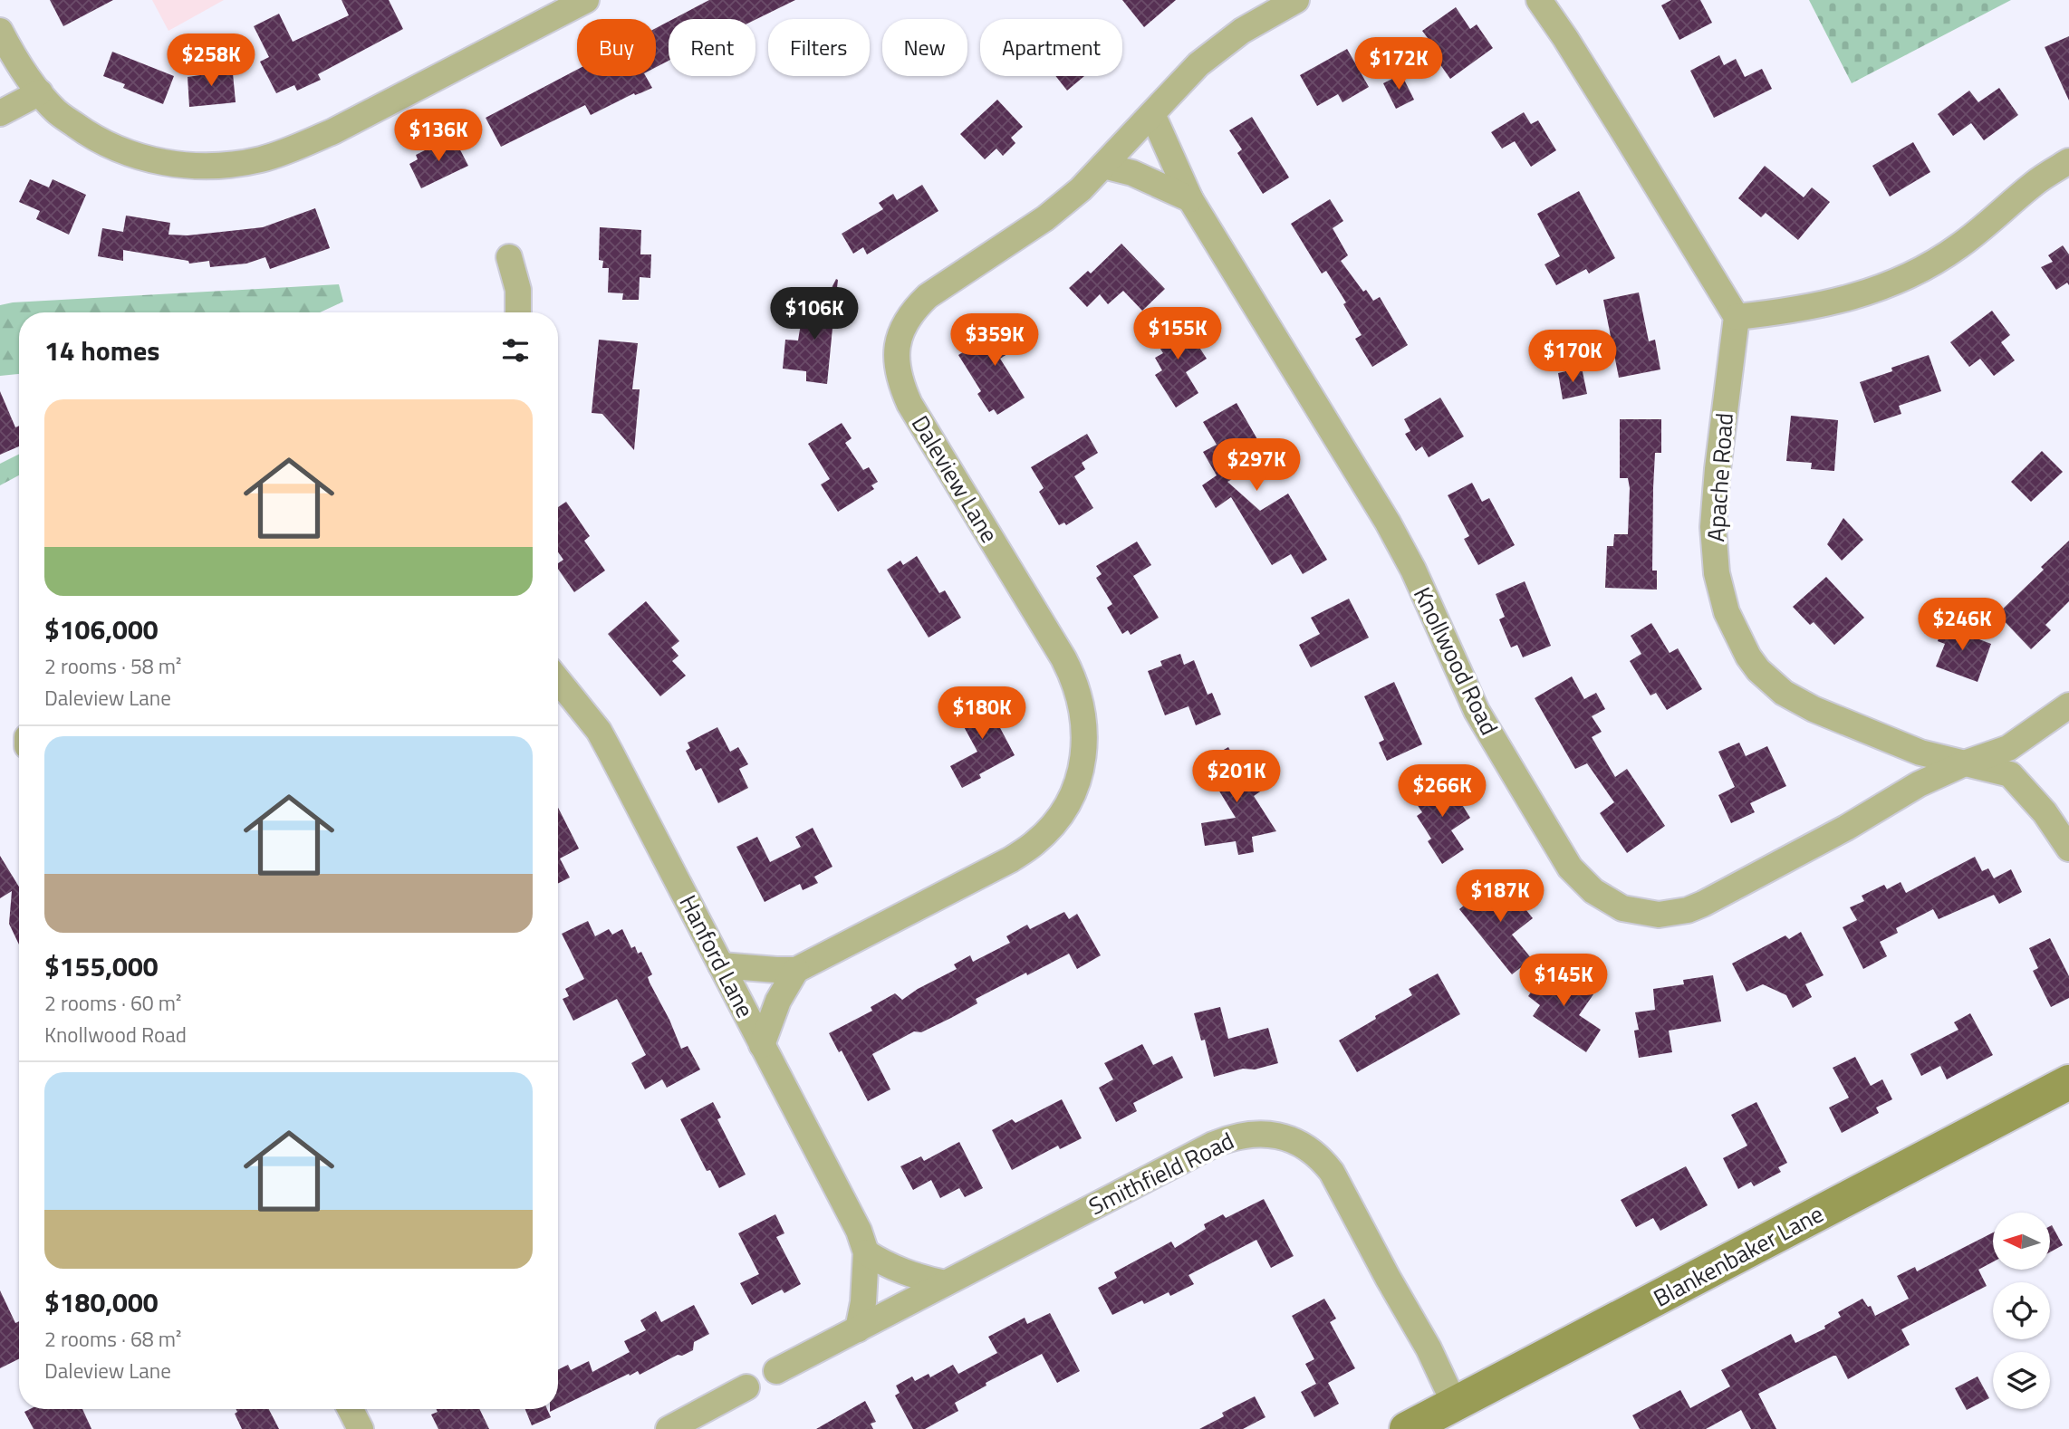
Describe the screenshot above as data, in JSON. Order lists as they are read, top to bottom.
{
  "streets": {
    "street": [
      "Apache Road",
      "Daleview Lane",
      "Knollwood Road",
      "Hanford Lane",
      "Smithfield Road",
      "Blankenbaker Lane"
    ]
  },
  "crossings": [
    ["Apache Road", "Knollwood Road"],
    ["Daleview Lane", "Knollwood Road"],
    ["Hanford Lane", "Smithfield Road"],
    ["Smithfield Road", "Blankenbaker Lane"]
  ],
  "north": "left",
  "page": {
    "chip": [
      "Buy",
      "Rent",
      "Filters",
      "New",
      "Apartment"
    ],
    "price": [
      "$258K",
      "$172K",
      "$136K",
      "$106K",
      "$155K",
      "$359K",
      "$170K",
      "$297K",
      "$246K",
      "$180K",
      "$201K",
      "$266K",
      "$187K",
      "$145K"
    ],
    "heading": "14 homes",
    "list": [
      {
        "name": "$106,000",
        "note": "2 rooms · 58 m² · Daleview Lane"
      },
      {
        "name": "$155,000",
        "note": "2 rooms · 60 m² · Knollwood Road"
      },
      {
        "name": "$180,000",
        "note": "2 rooms · 68 m² · Daleview Lane"
      }
    ]
  }
}
